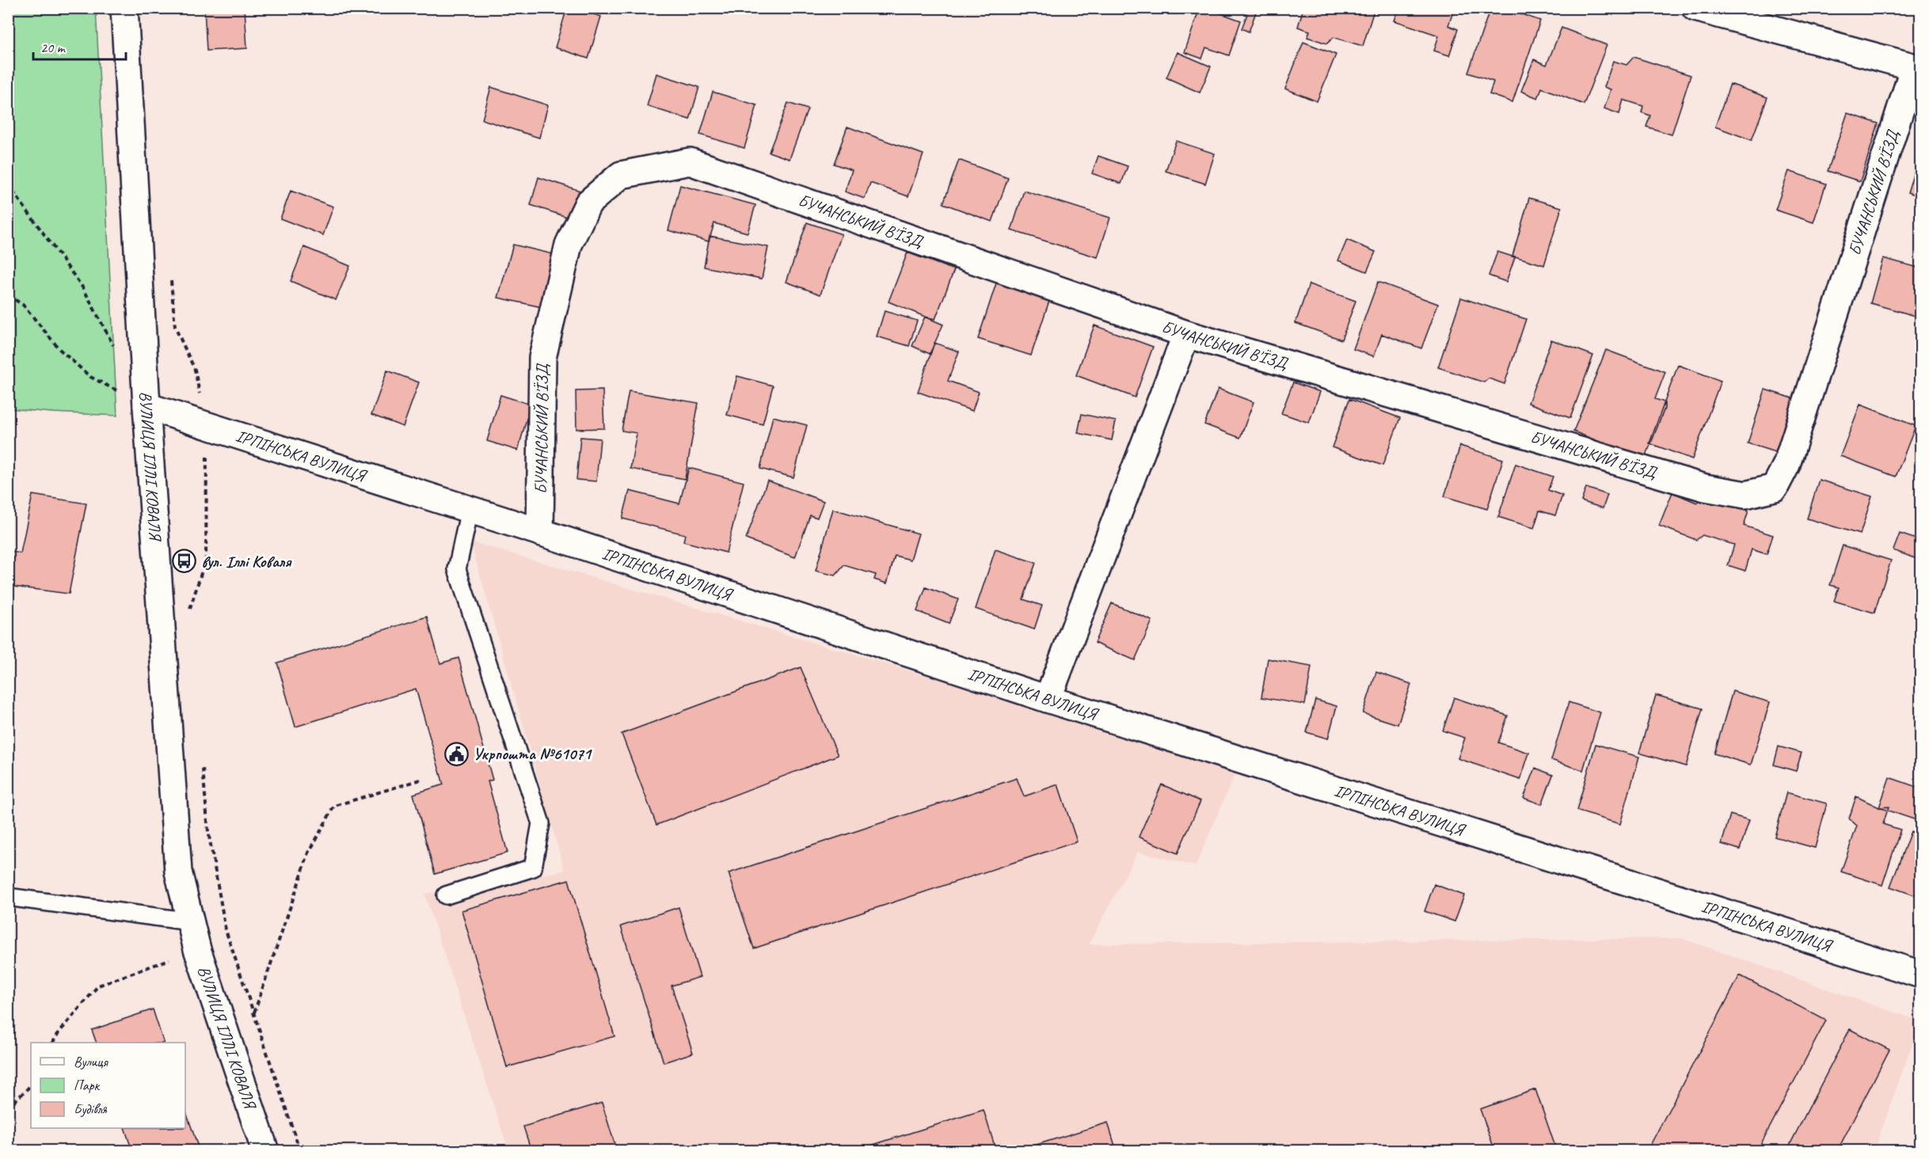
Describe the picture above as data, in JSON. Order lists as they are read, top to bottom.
{
  "streets": {
    "street": ["БУЧАНСЬКИЙ В'ЇЗД", "ІРПІНСЬКА ВУЛИЦЯ", "ВУЛИЦЯ ІЛЛІ КОВАЛЯ"]
  },
  "crossings": [
    ["БУЧАНСЬКИЙ В'ЇЗД", "ІРПІНСЬКА ВУЛИЦЯ"],
    ["ІРПІНСЬКА ВУЛИЦЯ", "ВУЛИЦЯ ІЛЛІ КОВАЛЯ"]
  ],
  "places": {
    "bus stop": ["вул. Іллі Коваля"],
    "public building": ["Укрпошта №61071"]
  },
  "legend": ["Вулиця", "Парк", "Будівля"],
  "scale_bar": "20 m"
}
